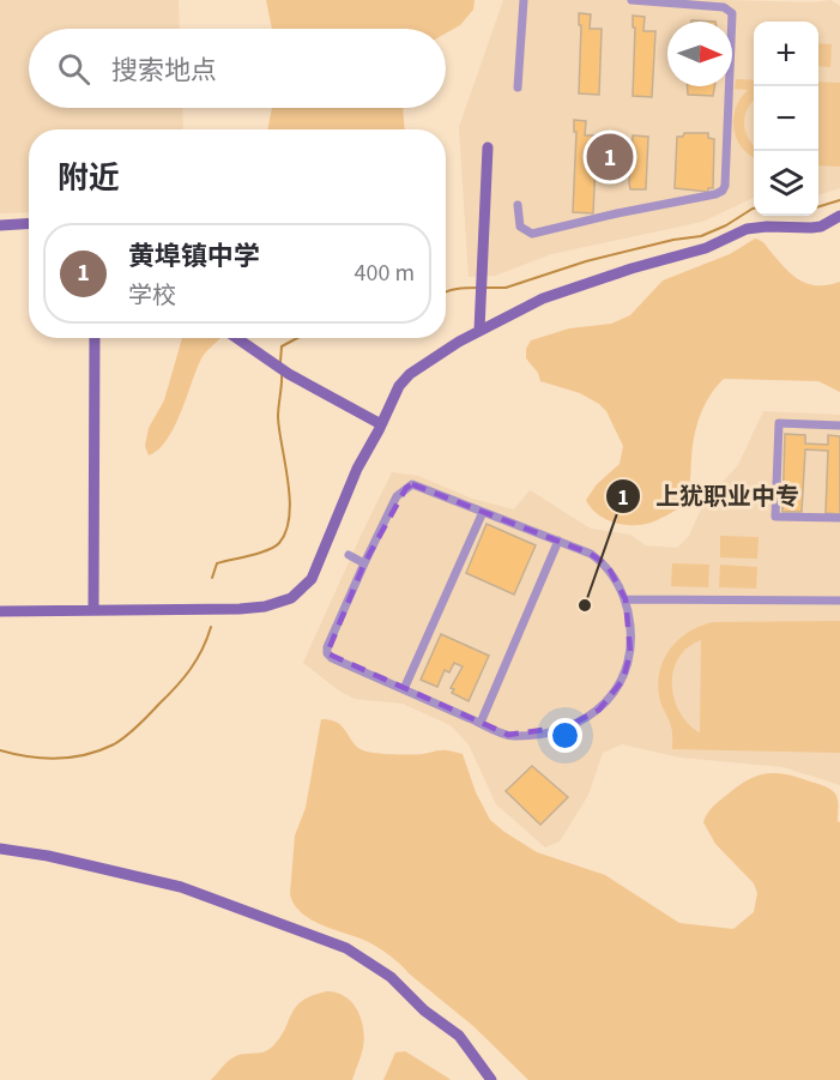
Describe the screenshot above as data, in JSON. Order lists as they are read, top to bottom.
{
  "places": ["上犹职业中专"],
  "north": "right",
  "page": {
    "map_buttons": ["+", "−"],
    "search": "搜索地点",
    "heading": "附近",
    "pins": "1",
    "list": [
      {
        "mark": "1",
        "name": "黄埠镇中学",
        "note": "学校",
        "value": "400 m"
      }
    ]
  }
}
